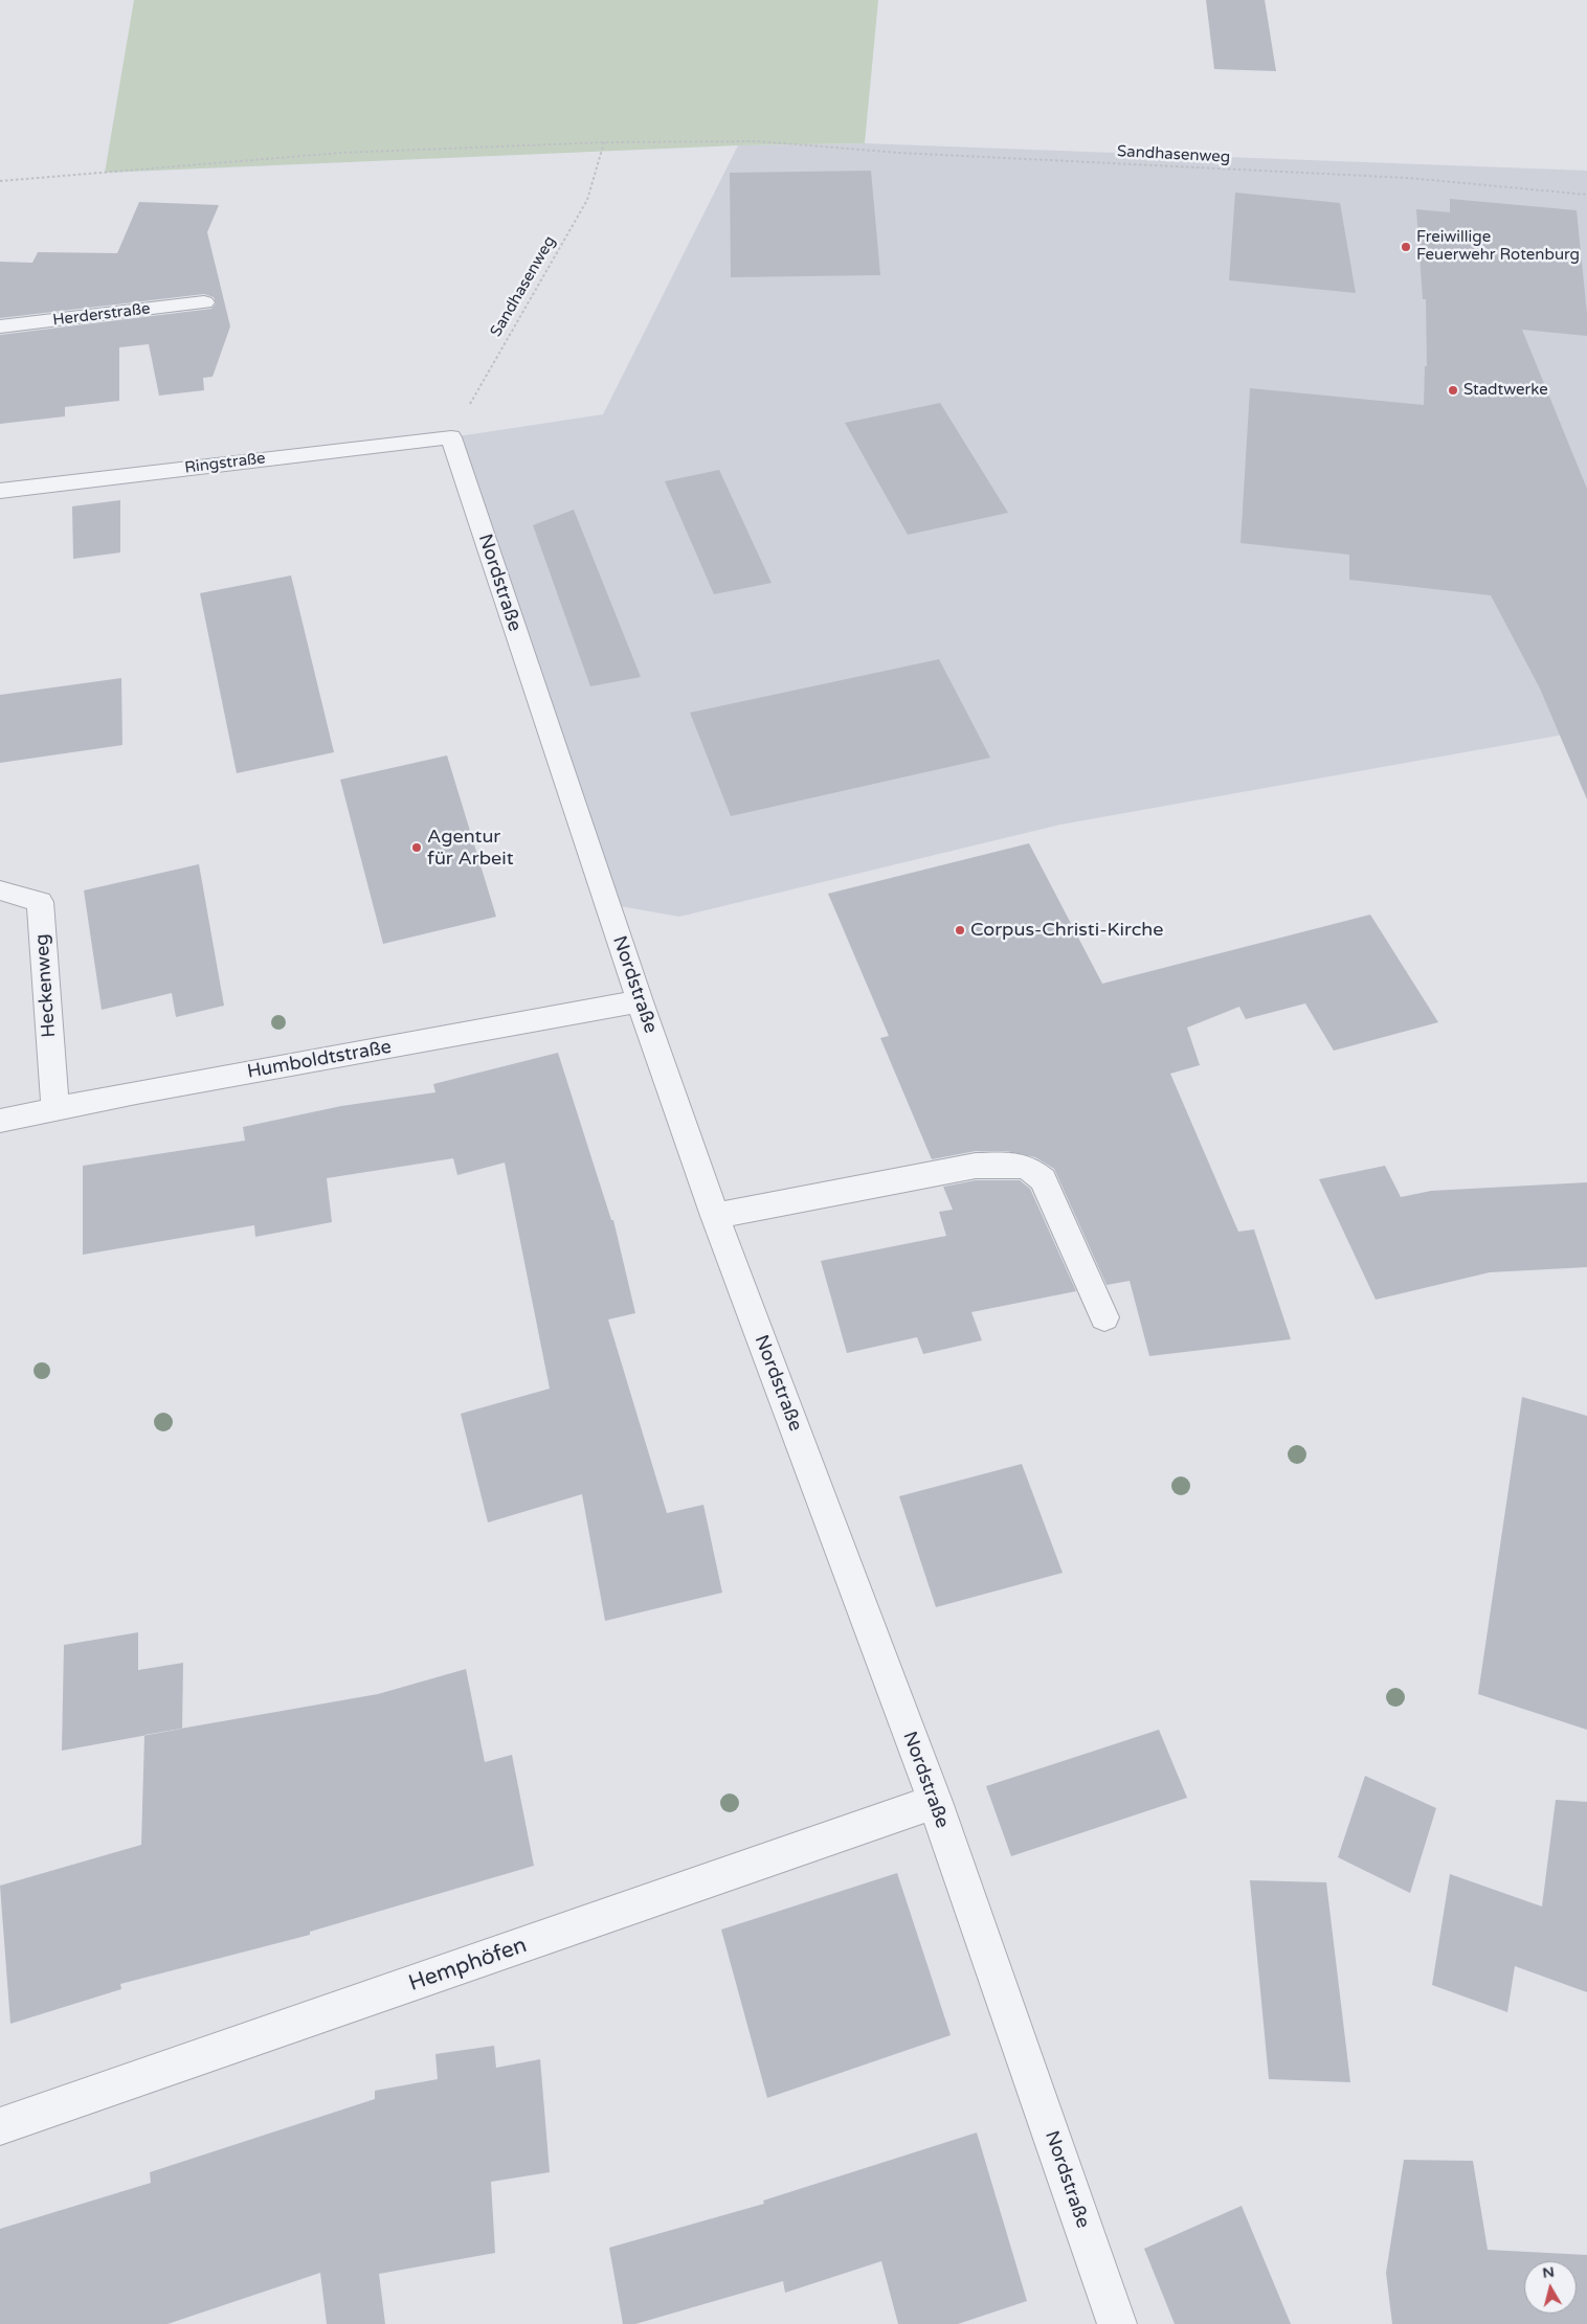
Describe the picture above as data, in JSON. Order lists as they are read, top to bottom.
{
  "streets": {
    "street": [
      "Herderstraße",
      "Ringstraße",
      "Nordstraße",
      "Heckenweg",
      "Humboldtstraße",
      "Hemphöfen"
    ],
    "path": ["Sandhasenweg"]
  },
  "crossings": [
    ["Sandhasenweg", "Ringstraße"],
    ["Sandhasenweg", "Nordstraße"],
    ["Ringstraße", "Nordstraße"],
    ["Nordstraße", "Humboldtstraße"],
    ["Nordstraße", "Hemphöfen"],
    ["Heckenweg", "Humboldtstraße"]
  ],
  "places": [
    "Freiwillige Feuerwehr Rotenburg",
    "Stadtwerke",
    "Agentur für Arbeit",
    "Corpus-Christi-Kirche"
  ],
  "north": "top"
}
